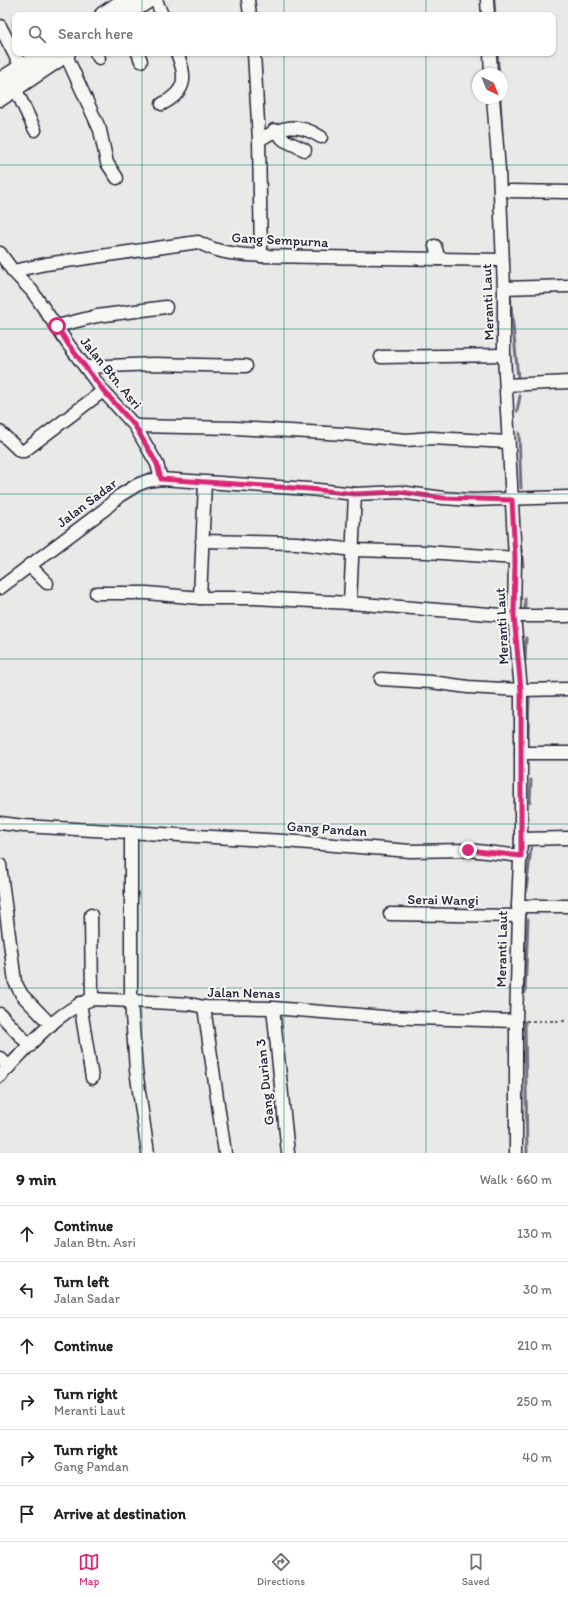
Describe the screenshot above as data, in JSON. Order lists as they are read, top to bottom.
{
  "streets": {
    "street": [
      "Gang Sempurna",
      "Meranti Laut",
      "Jalan Btn. Asri",
      "Jalan Sadar",
      "Gang Pandan",
      "Serai Wangi",
      "Jalan Nenas",
      "Gang Durian 3"
    ]
  },
  "crossings": [
    ["Gang Sempurna", "Meranti Laut"],
    ["Gang Sempurna", "Jalan Btn. Asri"],
    ["Meranti Laut", "Jalan Sadar"],
    ["Meranti Laut", "Gang Pandan"],
    ["Meranti Laut", "Serai Wangi"],
    ["Meranti Laut", "Jalan Nenas"],
    ["Jalan Btn. Asri", "Jalan Sadar"],
    ["Jalan Nenas", "Gang Durian 3"]
  ],
  "north": "bottom right",
  "page": {
    "search": "Search here",
    "heading": ["9 min", "Walk · 660 m"],
    "list": [
      ["Continue", "Jalan Btn. Asri", "130 m"],
      ["Turn left", "Jalan Sadar", "30 m"],
      ["Continue", "210 m"],
      ["Turn right", "Meranti Laut", "250 m"],
      ["Turn right", "Gang Pandan", "40 m"],
      "Arrive at destination"
    ],
    "nav": ["Map", "Directions", "Saved"]
  }
}
